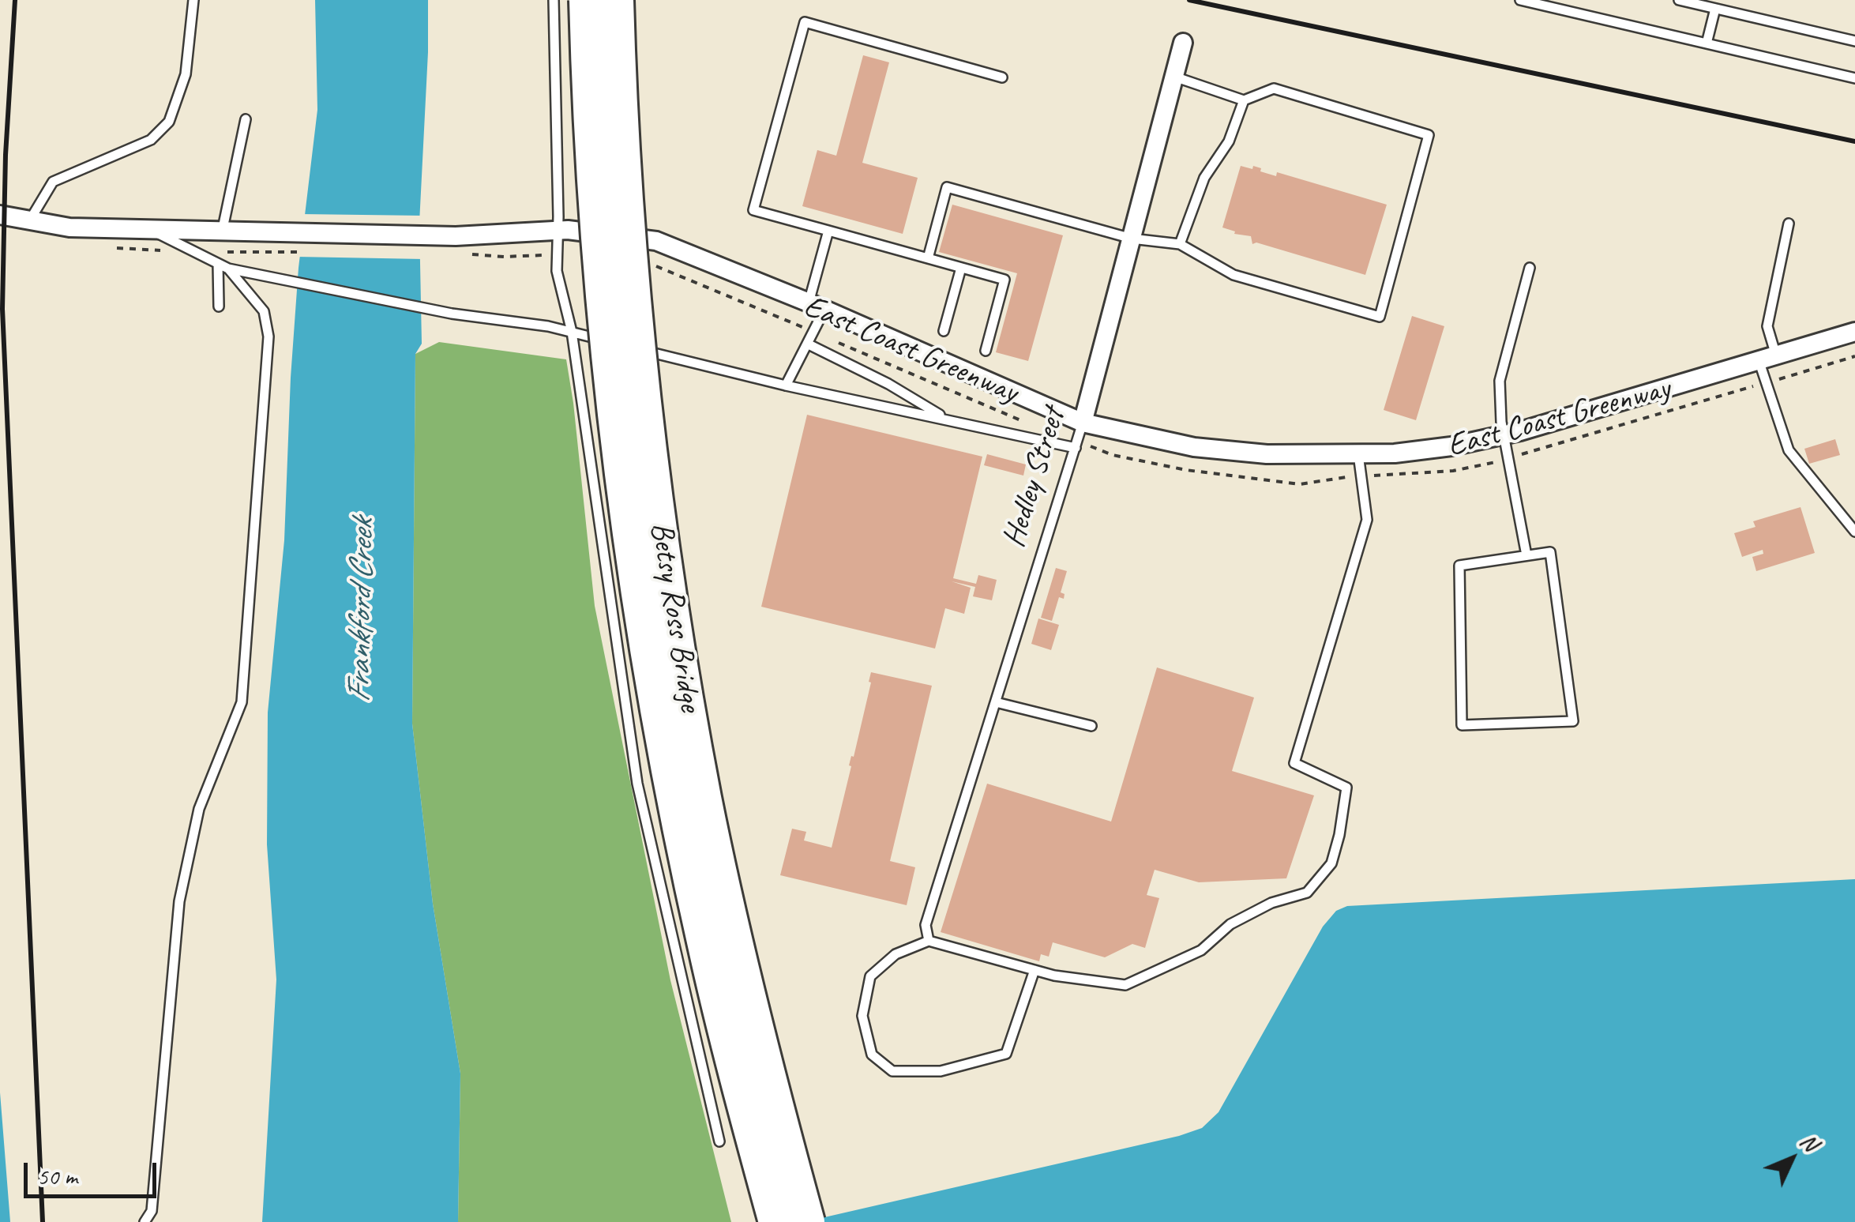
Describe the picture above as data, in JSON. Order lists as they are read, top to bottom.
{
  "streets": {
    "highway": ["Betsy Ross Bridge"],
    "street": ["Hedley Street"],
    "path": ["East Coast Greenway"]
  },
  "crossings": [
    ["East Coast Greenway", "Hedley Street"]
  ],
  "water": ["Frankford Creek"],
  "scale_bar": "50 m",
  "north": "top right"
}
